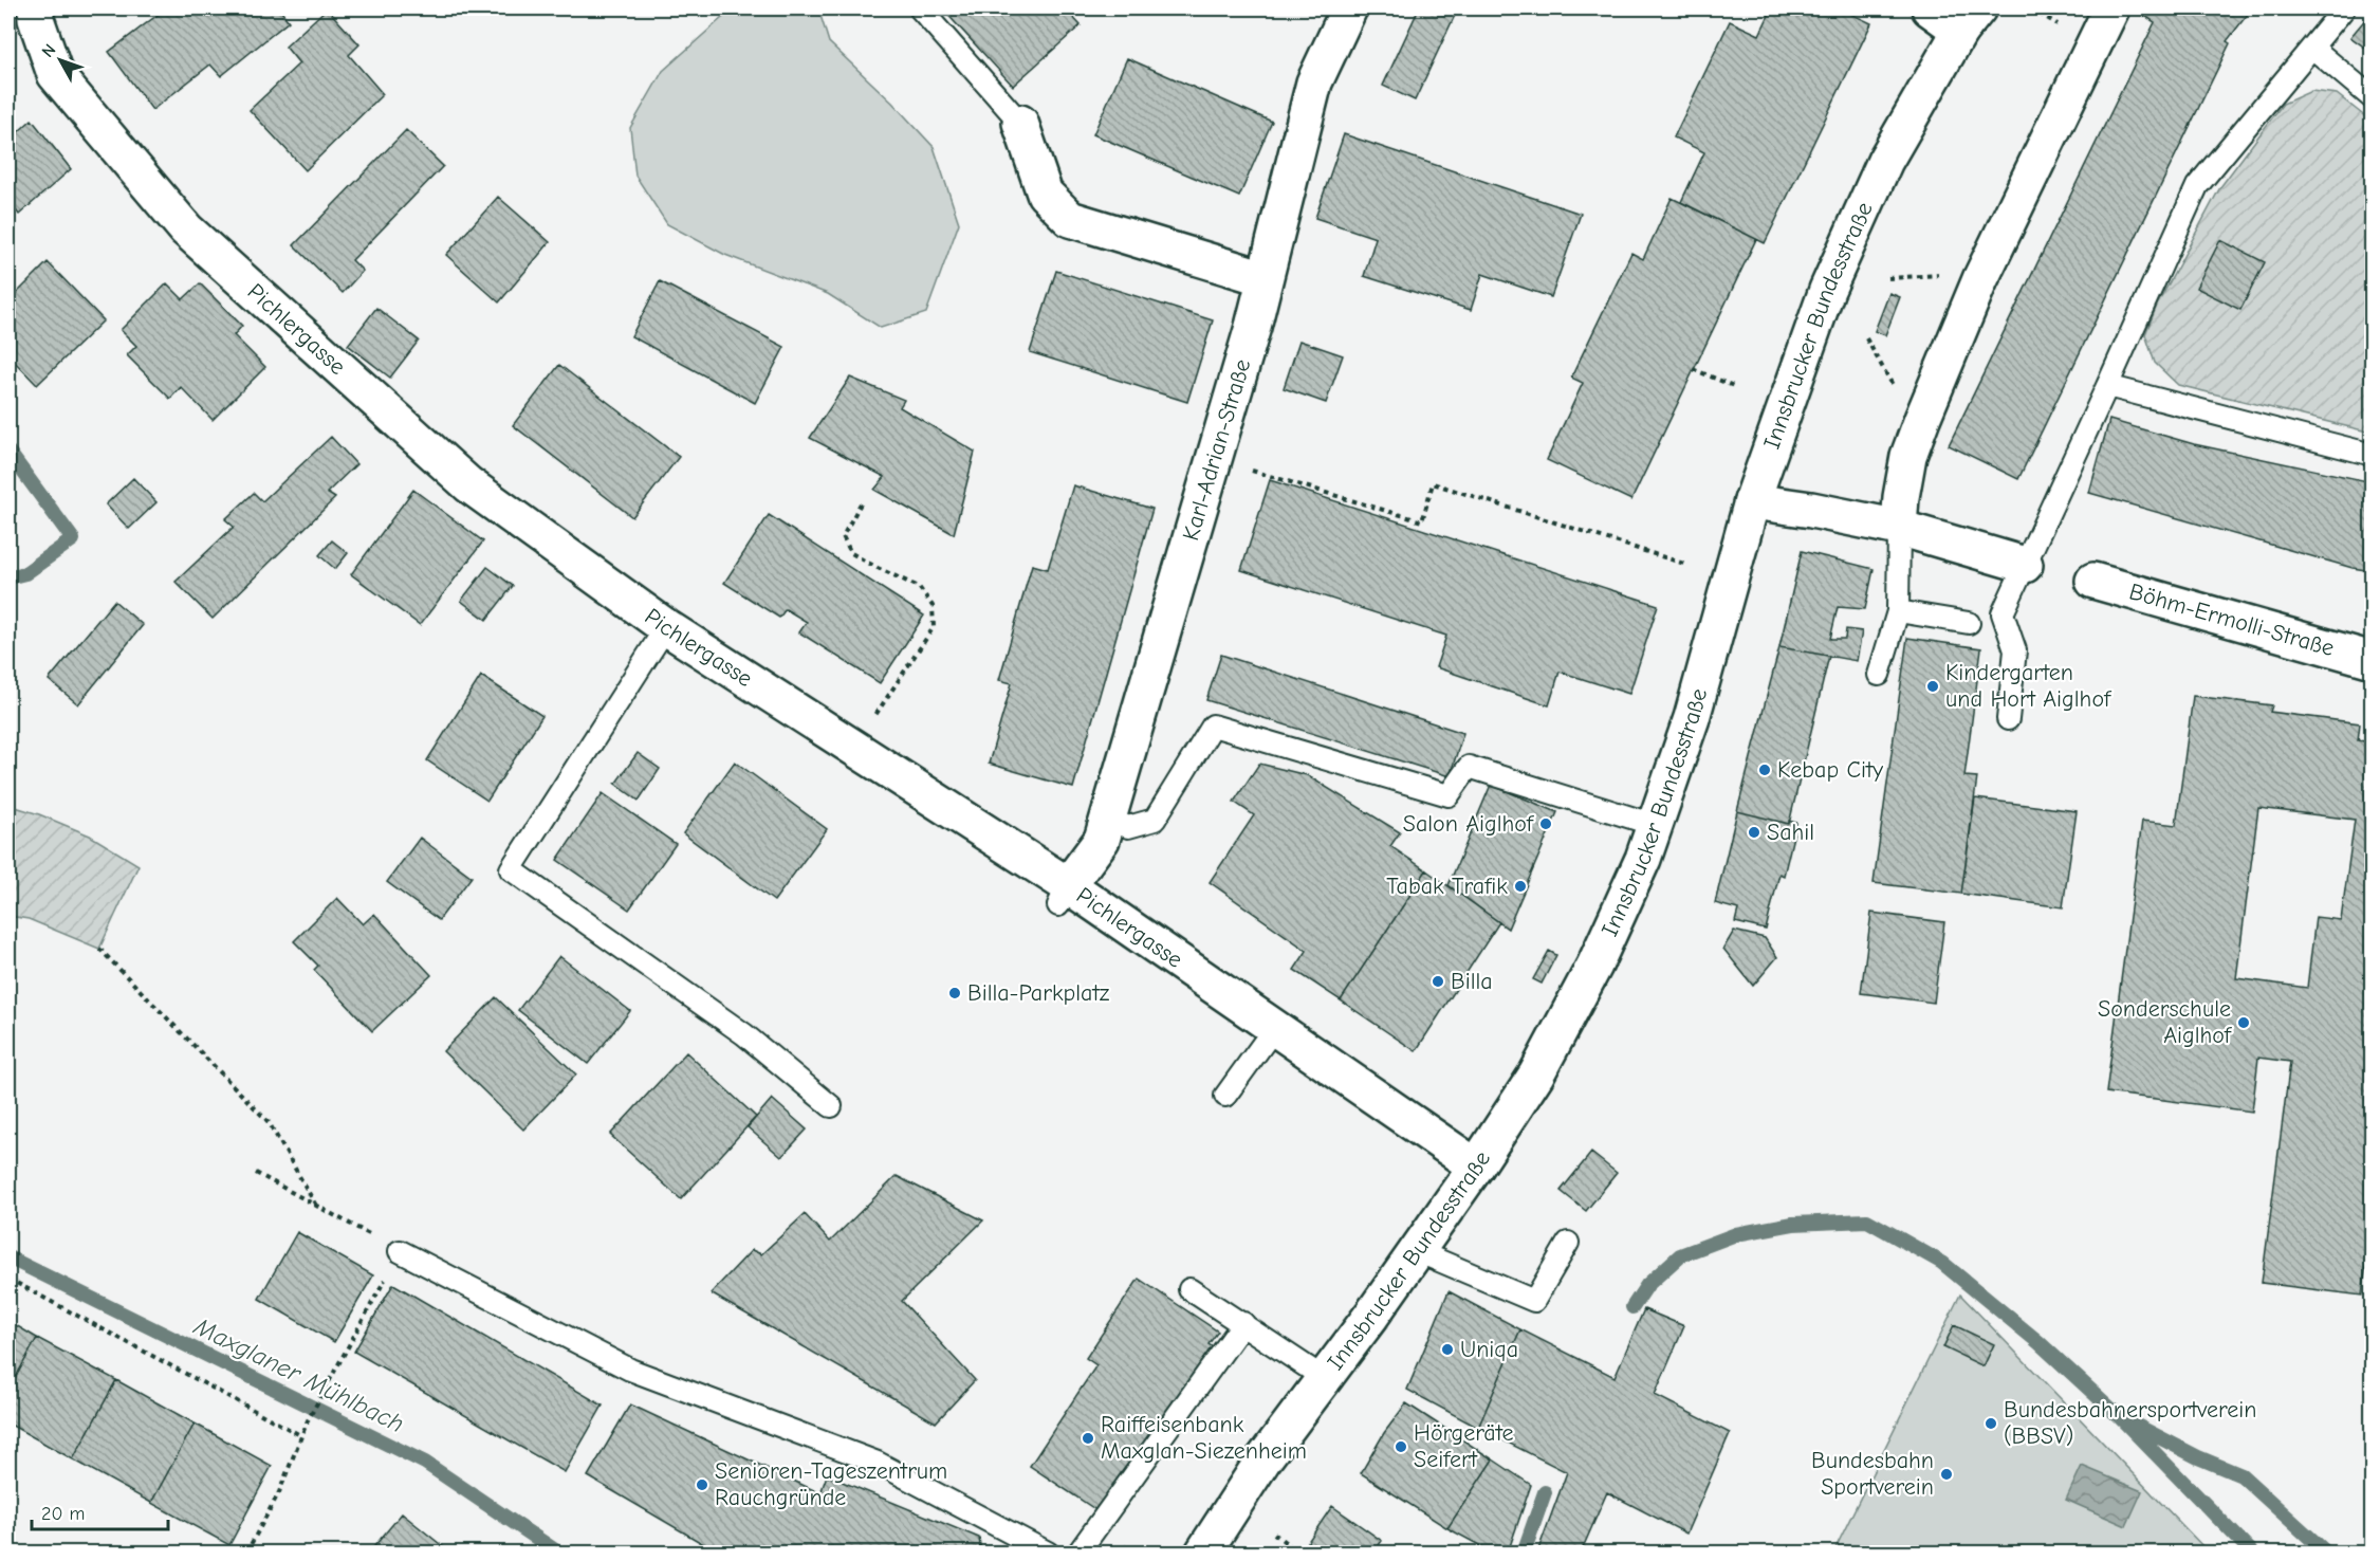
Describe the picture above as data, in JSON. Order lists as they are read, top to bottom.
{
  "streets": {
    "street": [
      "Innsbrucker Bundesstraße",
      "Pichlergasse",
      "Karl-Adrian-Straße",
      "Böhm-Ermolli-Straße"
    ]
  },
  "crossings": [
    ["Innsbrucker Bundesstraße", "Pichlergasse"],
    ["Pichlergasse", "Karl-Adrian-Straße"]
  ],
  "water": ["Maxglaner Mühlbach"],
  "places": [
    "Kindergarten und Hort Aiglhof",
    "Kebap City",
    "Salon Aiglhof",
    "Sahil",
    "Tabak Trafik",
    "Billa",
    "Billa-Parkplatz",
    "Sonderschule Aiglhof",
    "Uniqa",
    "Bundesbahnersportverein (BBSV)",
    "Raiffeisenbank Maxglan-Siezenheim",
    "Hörgeräte Seifert",
    "Bundesbahn Sportverein",
    "Senioren-Tageszentrum Rauchgründe"
  ],
  "scale_bar": "20 m",
  "north": "top left"
}
